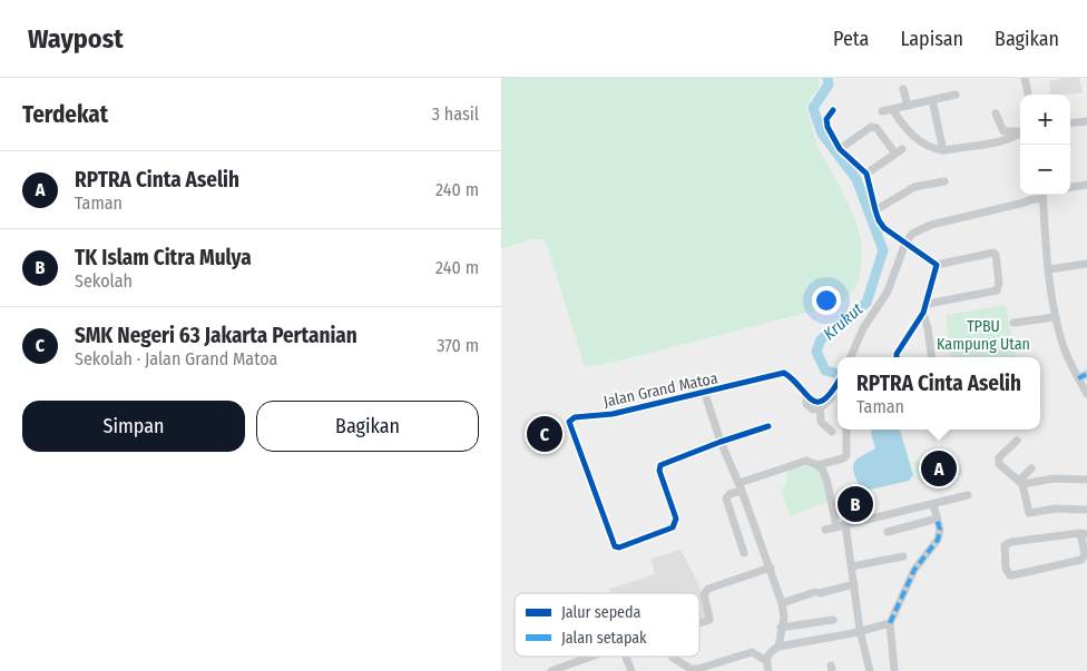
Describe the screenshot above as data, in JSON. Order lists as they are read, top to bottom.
{
  "streets": {
    "street": ["Jalan Grand Matoa"]
  },
  "water": ["Krukut"],
  "parks": ["TPBU Kampung Utan"],
  "legend": ["Jalur sepeda", "Jalan setapak"],
  "page": {
    "header": "Waypost",
    "nav": ["Peta", "Lapisan", "Bagikan"],
    "heading": ["Terdekat", "3 hasil"],
    "map_buttons": ["+", "−"],
    "list": [
      {
        "mark": "A",
        "name": "RPTRA Cinta Aselih",
        "note": "Taman",
        "value": "240 m"
      },
      {
        "mark": "B",
        "name": "TK Islam Citra Mulya",
        "note": "Sekolah",
        "value": "240 m"
      },
      {
        "mark": "C",
        "name": "SMK Negeri 63 Jakarta Pertanian",
        "note": "Sekolah · Jalan Grand Matoa",
        "value": "370 m"
      }
    ],
    "popup": ["RPTRA Cinta Aselih", "Taman"],
    "buttons": ["Simpan", "Bagikan"],
    "pins": ["C", "A", "B"]
  }
}
